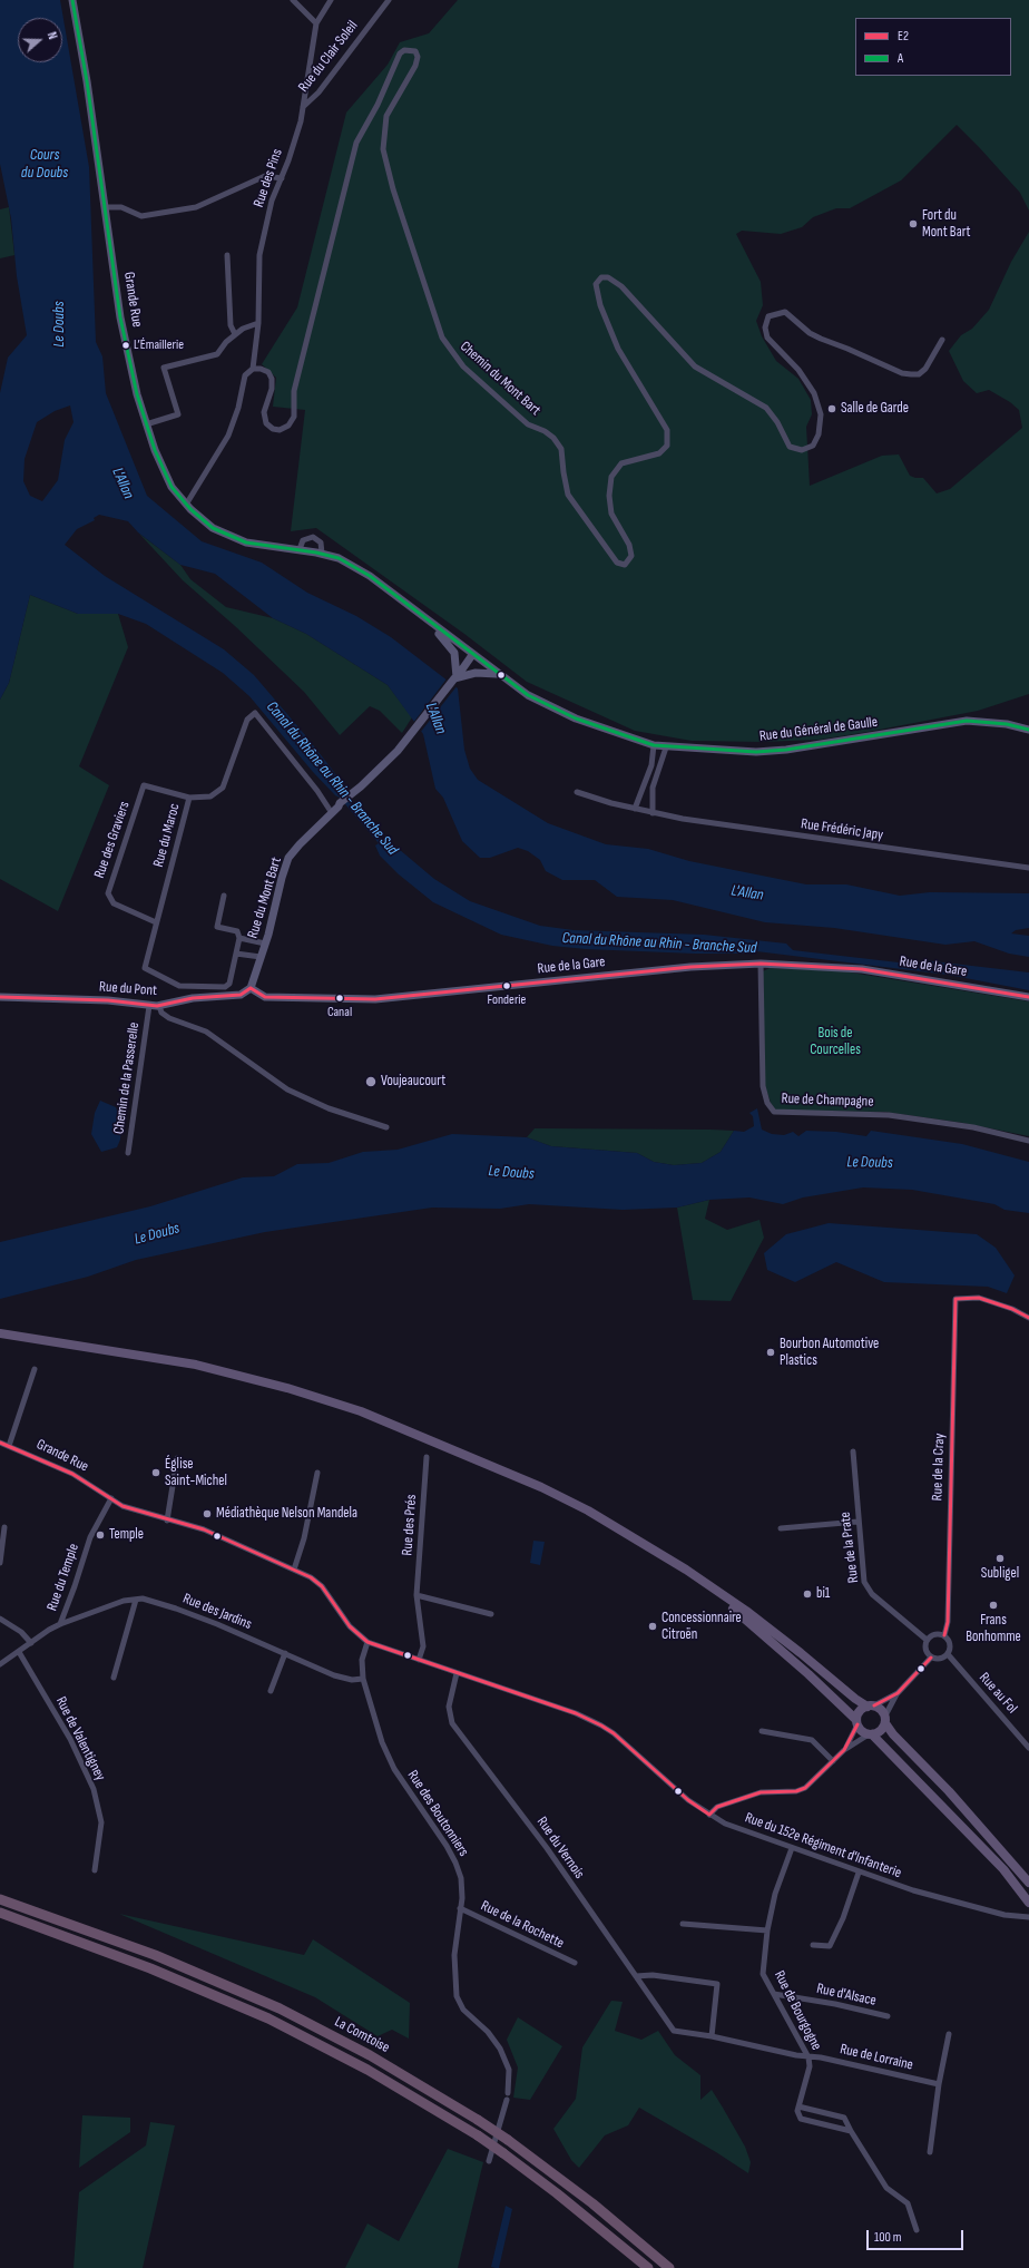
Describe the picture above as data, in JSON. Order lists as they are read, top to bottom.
{
  "streets": {
    "highway": ["La Comtoise"],
    "main road": [
      "Grande Rue",
      "Rue du Général de Gaulle",
      "Rue du Mont Bart",
      "Rue de la Gare",
      "Rue du Pont"
    ],
    "street": [
      "Rue du Clair Soleil",
      "Rue des Pins",
      "Chemin du Mont Bart",
      "Rue Frédéric Japy",
      "Rue du Maroc",
      "Rue des Graviers",
      "Chemin de la Passerelle",
      "Rue de Champagne",
      "Rue de la Cray",
      "Rue des Prés",
      "Rue de la Prate",
      "Rue du Temple",
      "Rue des Jardins",
      "Rue au Fol",
      "Rue de Valentigney",
      "Rue des Boutonniers",
      "Rue du 152e Régiment d'Infanterie",
      "Rue du Vernois",
      "Rue de la Rochette",
      "Rue d'Alsace",
      "Rue de Bourgogne",
      "Rue de Lorraine"
    ]
  },
  "crossings": [
    ["Rue du Clair Soleil", "Rue des Pins"],
    ["Rue des Pins", "Chemin du Mont Bart"],
    ["Grande Rue", "Rue du Général de Gaulle"],
    ["Grande Rue", "Rue du Temple"],
    ["Grande Rue", "Rue du 152e Régiment d'Infanterie"],
    ["Rue du Général de Gaulle", "Rue du Mont Bart"],
    ["Rue du Maroc", "Rue des Graviers"],
    ["Rue du Maroc", "Rue du Mont Bart"],
    ["Rue du Mont Bart", "Rue de la Gare"],
    ["Rue du Mont Bart", "Rue du Pont"],
    ["Rue de la Gare", "Rue du Pont"],
    ["Rue de la Gare", "Rue de Champagne"],
    ["Rue du Pont", "Chemin de la Passerelle"],
    ["Rue de la Cray", "Rue de la Prate"],
    ["Rue de la Cray", "Rue au Fol"],
    ["Rue des Prés", "Rue du 152e Régiment d'Infanterie"],
    ["Rue de la Prate", "Rue au Fol"],
    ["Rue du Temple", "Rue des Jardins"],
    ["Rue du Temple", "Rue de Valentigney"],
    ["Rue du Temple", "Rue du 152e Régiment d'Infanterie"],
    ["Rue des Jardins", "Rue des Boutonniers"],
    ["Rue des Boutonniers", "Rue du 152e Régiment d'Infanterie"],
    ["Rue des Boutonniers", "Rue de la Rochette"],
    ["Rue du 152e Régiment d'Infanterie", "Rue du Vernois"],
    ["Rue du 152e Régiment d'Infanterie", "Rue de Bourgogne"],
    ["Rue du Vernois", "Rue de Lorraine"],
    ["Rue d'Alsace", "Rue de Bourgogne"],
    ["Rue de Bourgogne", "Rue de Lorraine"]
  ],
  "water": [
    "Cours du Doubs",
    "Le Doubs",
    "L'Allan",
    "Canal du Rhône au Rhin - Branche Sud"
  ],
  "parks": ["Bois de Courcelles"],
  "places": [
    "Fort du Mont Bart",
    "L’Émaillerie",
    "Salle de Garde",
    "Fonderie",
    "Canal",
    "Voujeaucourt",
    "Bourbon Automotive Plastics",
    "Église Saint-Michel",
    "Médiathèque Nelson Mandela",
    "Temple",
    "Subligel",
    "bi1",
    "Frans Bonhomme",
    "Concessionnaire Citroën"
  ],
  "lines": ["transit line A", "transit line E2"],
  "legend": ["E2", "A"],
  "scale_bar": "100 m",
  "north": "right"
}
